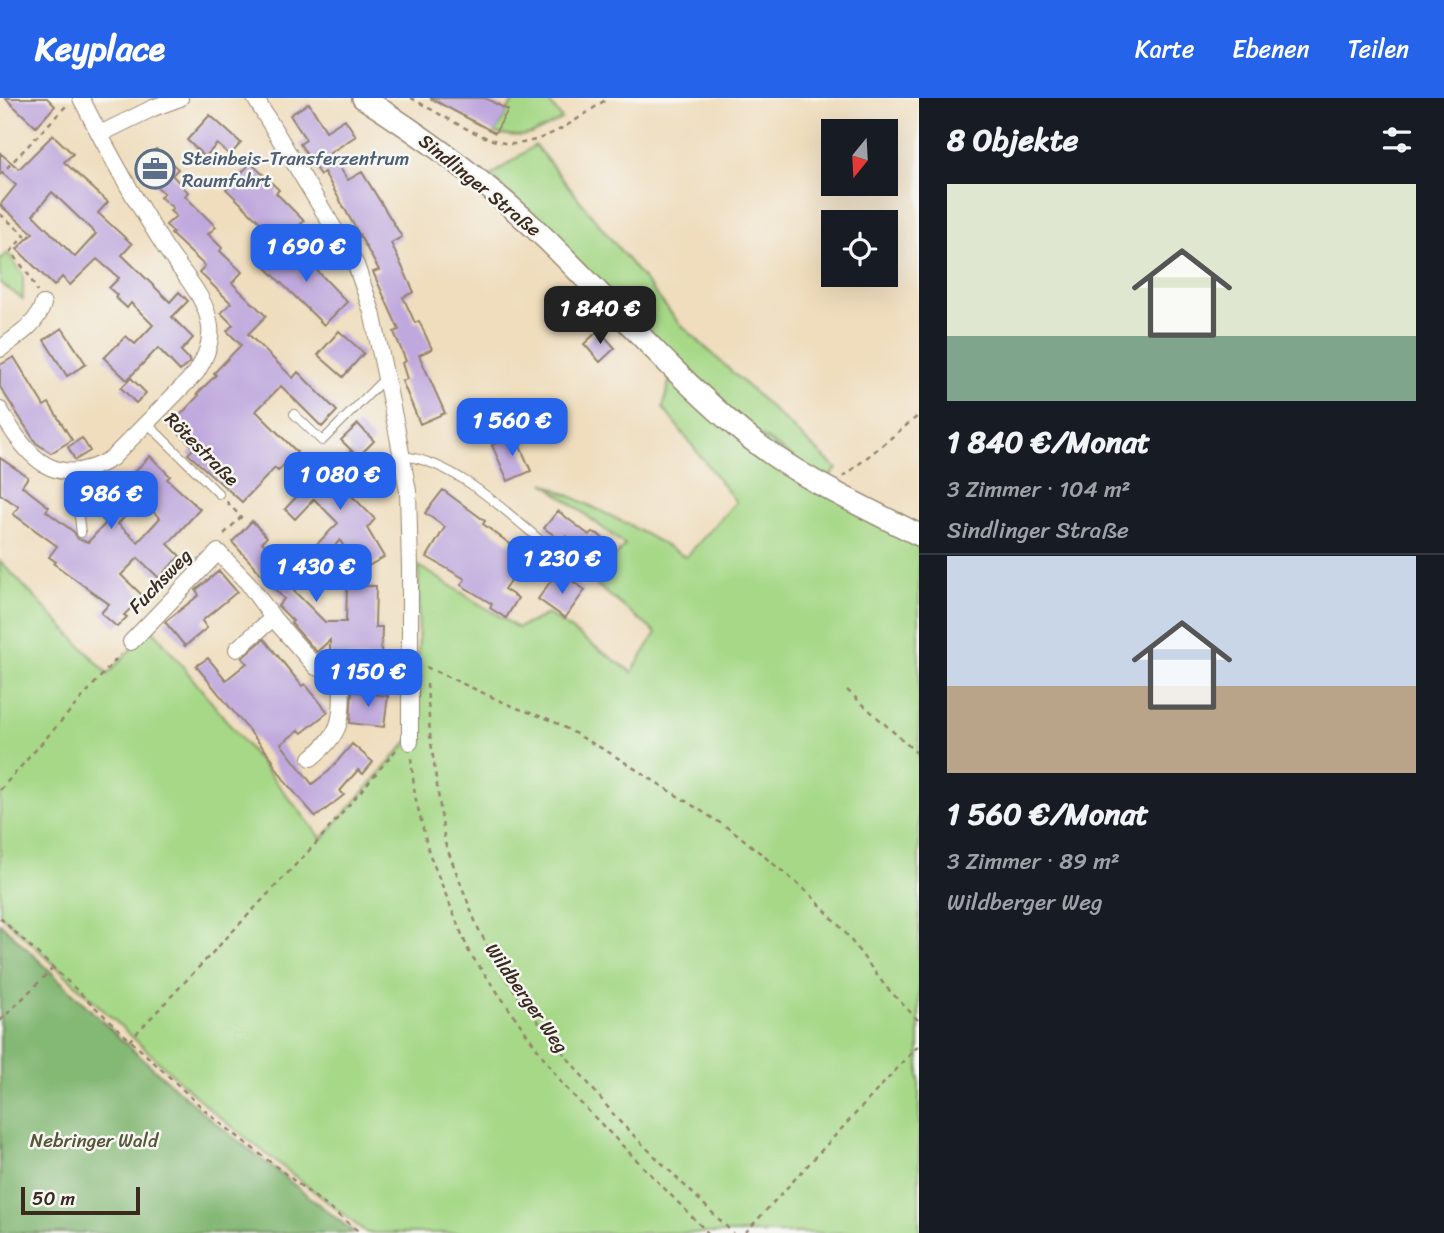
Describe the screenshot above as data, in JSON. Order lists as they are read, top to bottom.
{
  "streets": {
    "street": ["Sindlinger Straße", "Rötestraße", "Fuchsweg"],
    "path": ["Wildberger Weg"]
  },
  "parks": ["Nebringer Wald"],
  "places": {
    "office": ["Steinbeis-Transferzentrum Raumfahrt"]
  },
  "scale_bar": "50 m",
  "north": "bottom",
  "page": {
    "header": "Keyplace",
    "nav": ["Karte", "Ebenen", "Teilen"],
    "heading": "8 Objekte",
    "list": [
      {
        "name": "1 840 €/Monat",
        "note": "3 Zimmer · 104 m² · Sindlinger Straße"
      },
      {
        "name": "1 560 €/Monat",
        "note": "3 Zimmer · 89 m² · Wildberger Weg"
      }
    ],
    "price": [
      "1 690 €",
      "1 840 €",
      "1 560 €",
      "1 080 €",
      "986 €",
      "1 230 €",
      "1 430 €",
      "1 150 €"
    ],
    "scale": "50 m"
  }
}
